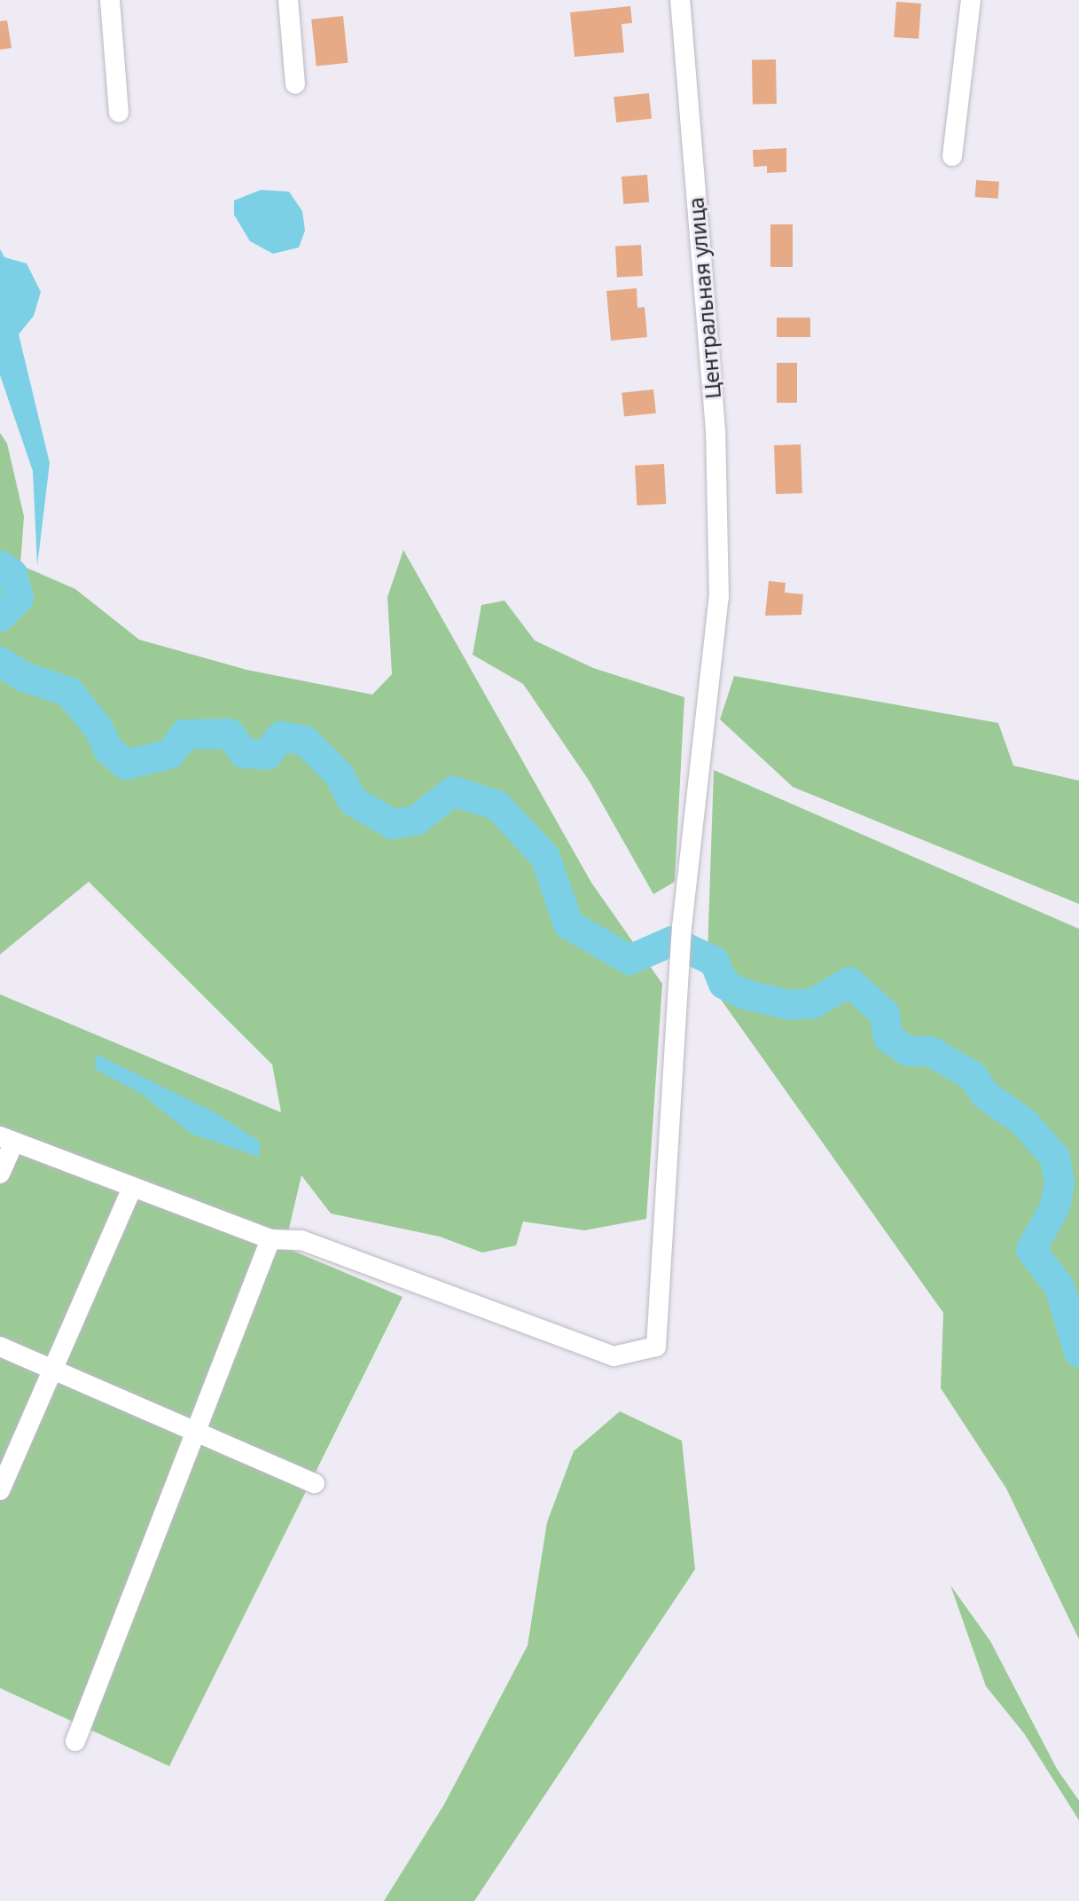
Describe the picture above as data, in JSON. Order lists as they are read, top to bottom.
{
  "streets": {
    "street": ["Центральная улица"]
  }
}
